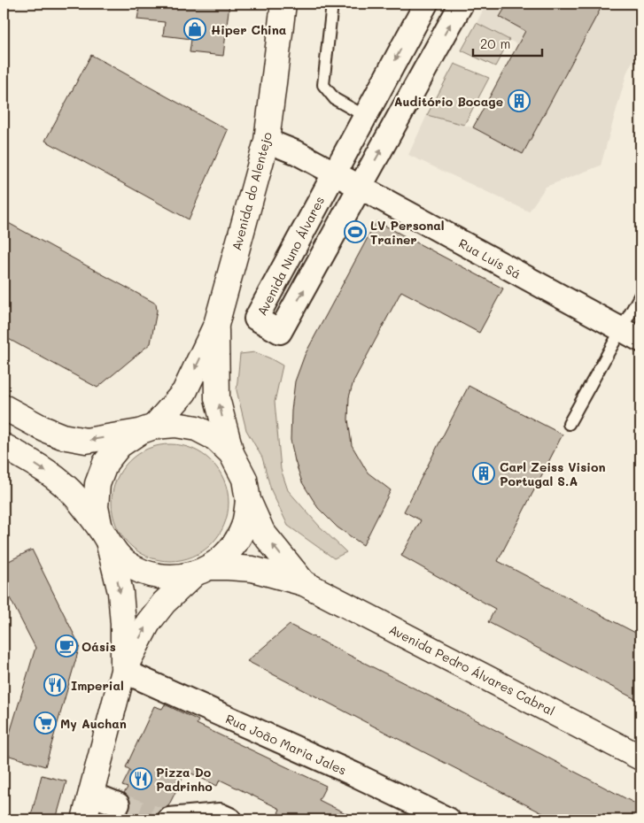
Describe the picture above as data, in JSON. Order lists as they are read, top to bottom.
{
  "streets": {
    "main road": ["Avenida do Alentejo", "Avenida Pedro Álvares Cabral"],
    "street": ["Avenida Nuno Álvares", "Rua Luís Sá", "Rua João Maria Jales"]
  },
  "crossings": [
    ["Avenida do Alentejo", "Rua Luís Sá"],
    ["Avenida do Alentejo", "Avenida Pedro Álvares Cabral"],
    ["Avenida Nuno Álvares", "Rua Luís Sá"]
  ],
  "places": {
    "shop": ["Hiper China"],
    "building": ["Auditório Bocage", "Carl Zeiss Vision Portugal S.A"],
    "sports": ["LV Personal Trainer"],
    "cafe": ["Oásis"],
    "restaurant": ["Imperial", "Pizza Do Padrinho"],
    "supermarket": ["My Auchan"]
  },
  "scale_bar": "20 m"
}
